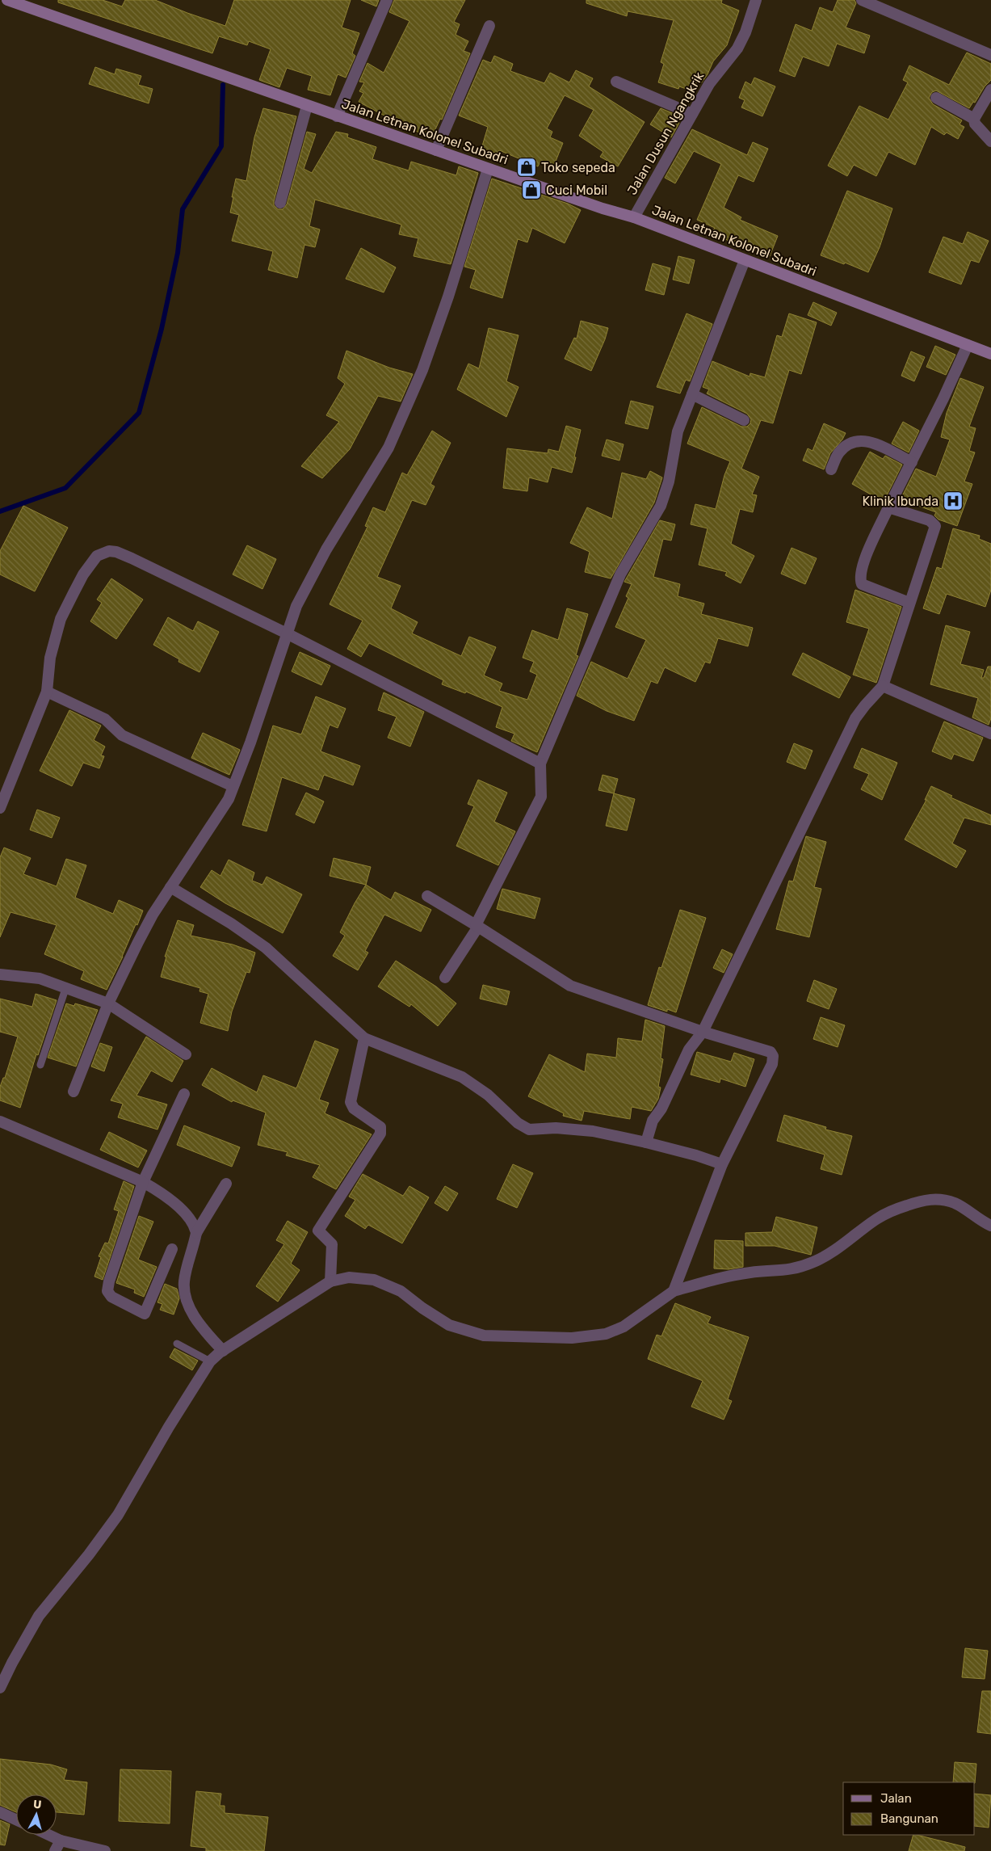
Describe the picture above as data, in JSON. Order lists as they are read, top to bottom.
{
  "streets": {
    "main road": ["Jalan Letnan Kolonel Subadri"],
    "street": ["Jalan Dusun Ngangkrik"]
  },
  "crossings": [
    ["Jalan Letnan Kolonel Subadri", "Jalan Dusun Ngangkrik"]
  ],
  "places": {
    "shop": ["Toko sepeda", "Cuci Mobil"],
    "hospital": ["Klinik Ibunda"]
  },
  "legend": ["Jalan", "Bangunan"],
  "north": "top"
}
